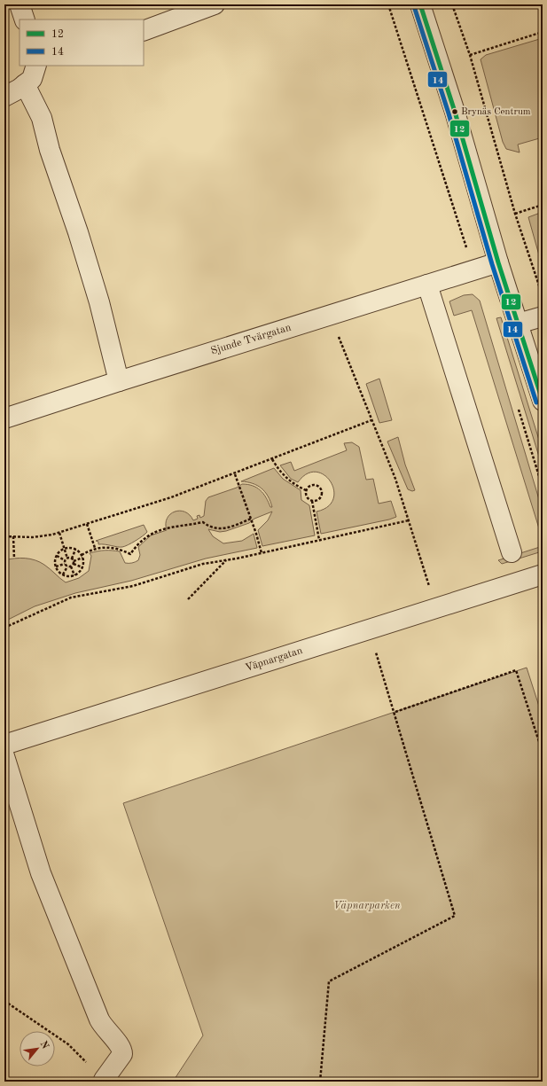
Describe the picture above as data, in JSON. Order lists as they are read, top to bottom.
{
  "streets": {
    "street": ["Sjunde Tvärgatan", "Väpnargatan"]
  },
  "parks": ["Väpnarparken"],
  "places": ["Brynäs Centrum"],
  "lines": ["transit line 12", "transit line 14"],
  "legend": ["12", "14"],
  "north": "top right"
}
